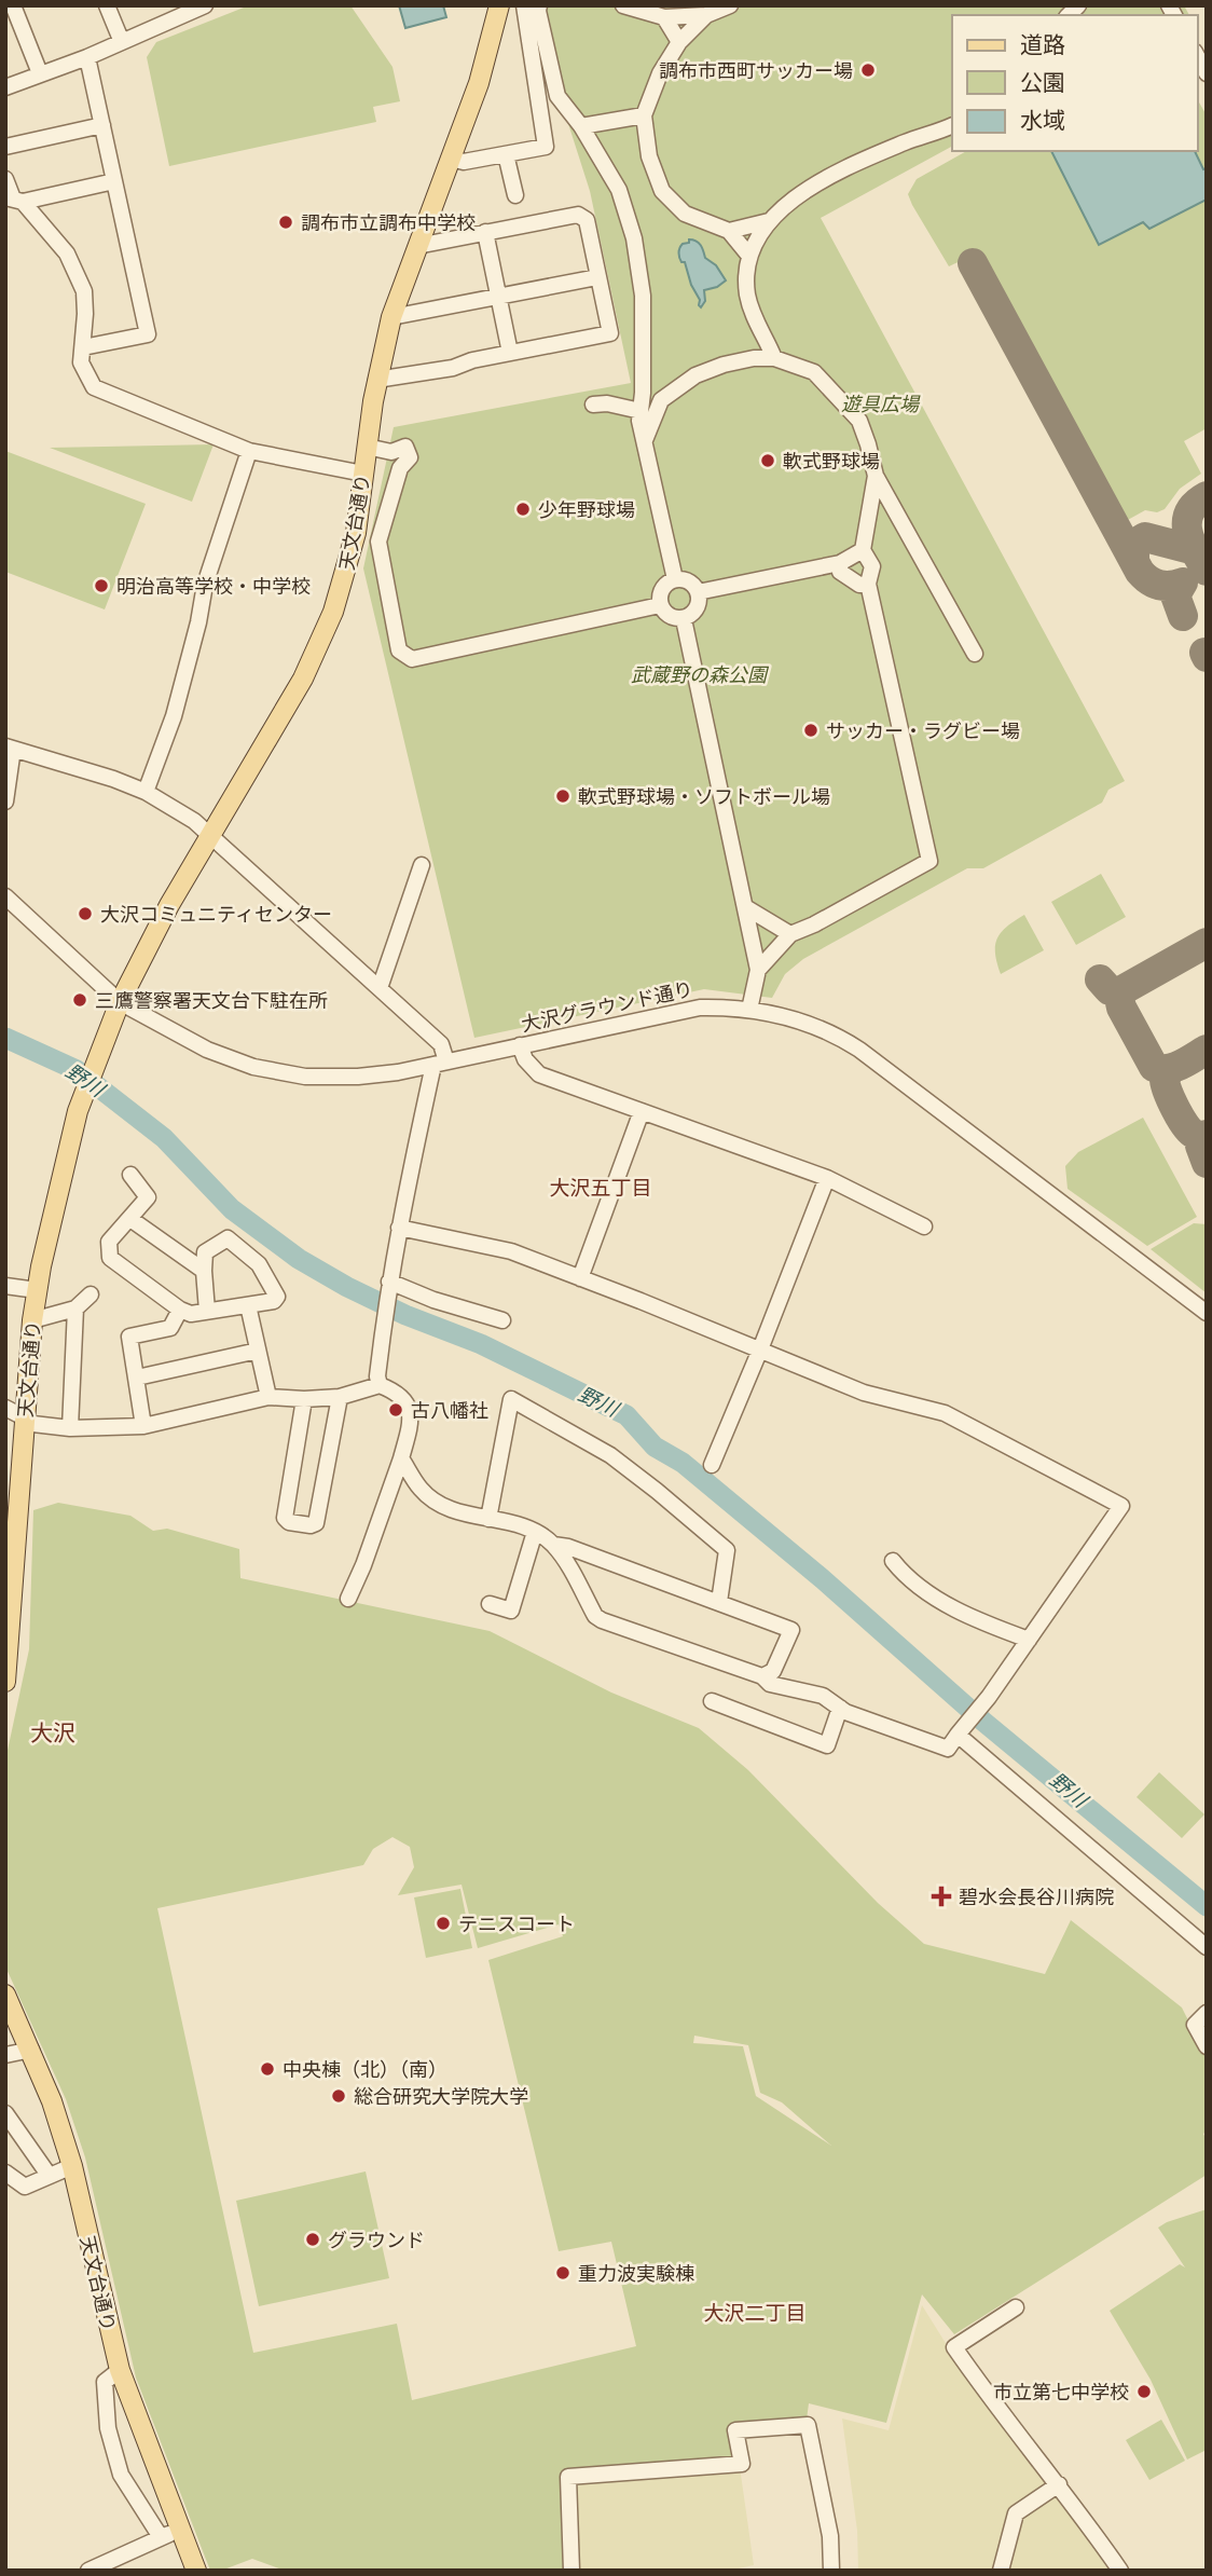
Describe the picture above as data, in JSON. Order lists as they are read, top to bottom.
{
  "streets": {
    "main road": ["天文台通り"],
    "street": ["大沢グラウンド通り"]
  },
  "crossings": [
    ["天文台通り", "大沢グラウンド通り"]
  ],
  "districts": ["大沢五丁目", "大沢", "大沢二丁目"],
  "water": ["野川"],
  "parks": ["遊具広場", "武蔵野の森公園"],
  "places": {
    "other": [
      "調布市西町サッカー場",
      "調布市立調布中学校",
      "軟式野球場",
      "少年野球場",
      "明治高等学校・中学校",
      "サッカー・ラグビー場",
      "軟式野球場・ソフトボール場",
      "大沢コミュニティセンター",
      "三鷹警察署天文台下駐在所",
      "古八幡社",
      "テニスコート",
      "中央棟（北）（南）",
      "総合研究大学院大学",
      "グラウンド",
      "重力波実験棟",
      "市立第七中学校"
    ],
    "health": ["碧水会長谷川病院"]
  },
  "legend": ["道路", "公園", "水域"]
}
